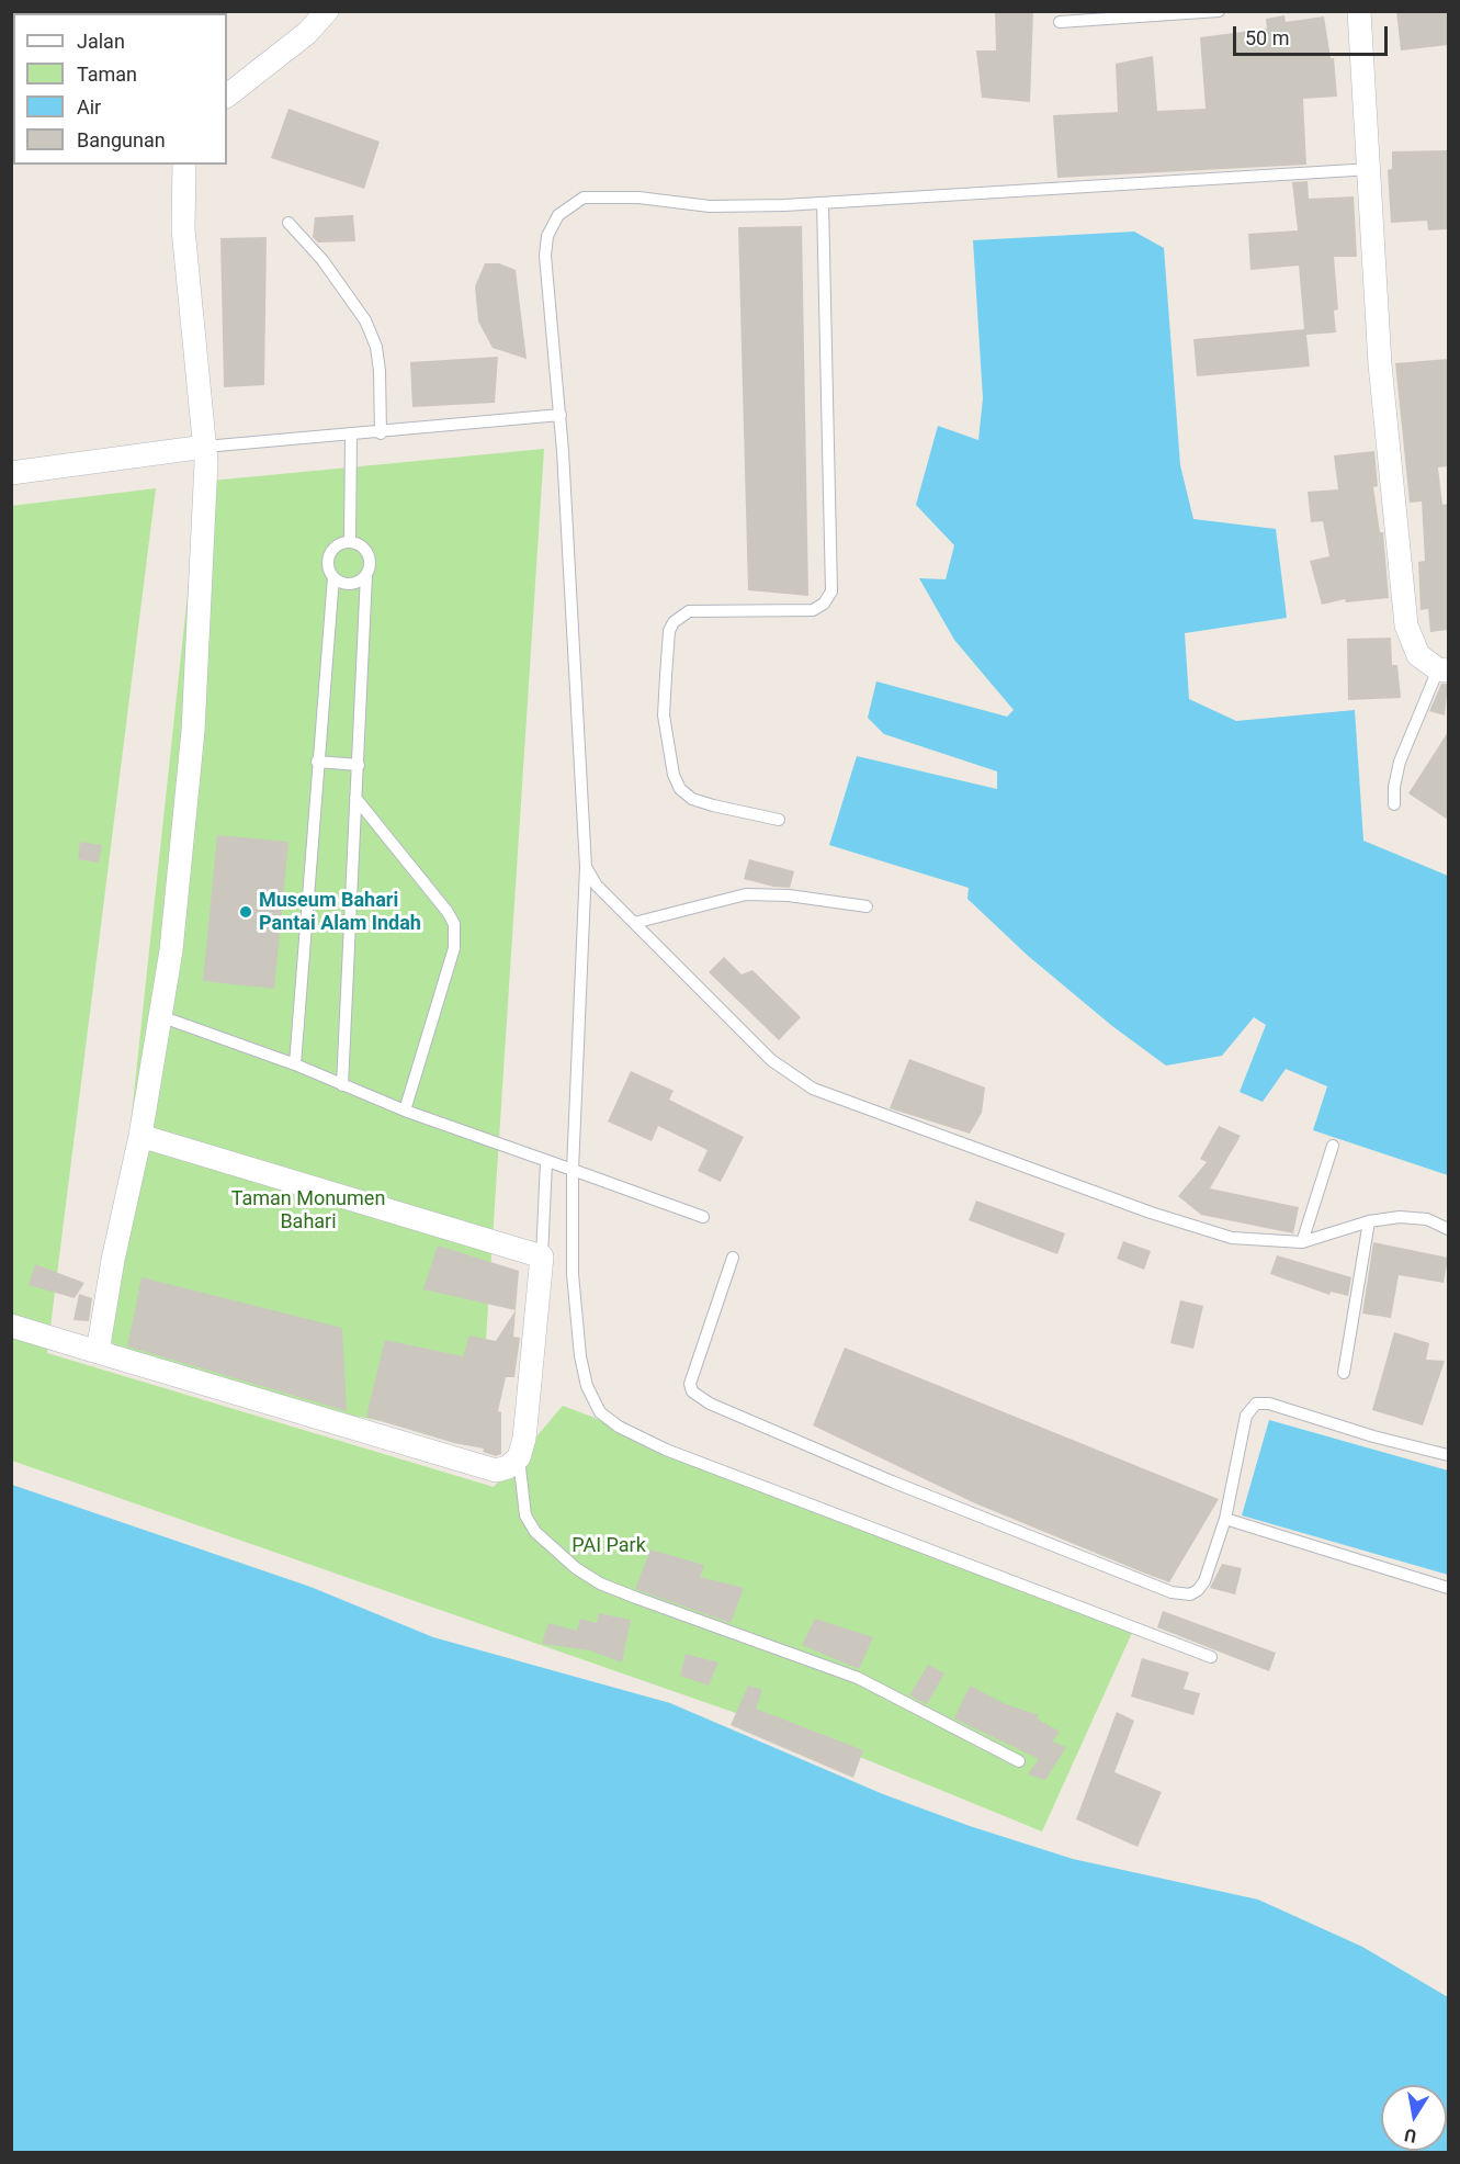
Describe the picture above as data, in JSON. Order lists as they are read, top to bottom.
{
  "parks": ["Taman Monumen Bahari", "PAI Park"],
  "places": ["Museum Bahari Pantai Alam Indah"],
  "legend": [
    "Jalan",
    "Taman",
    "Air",
    "Bangunan"
  ],
  "scale_bar": "50 m",
  "north": "bottom"
}
